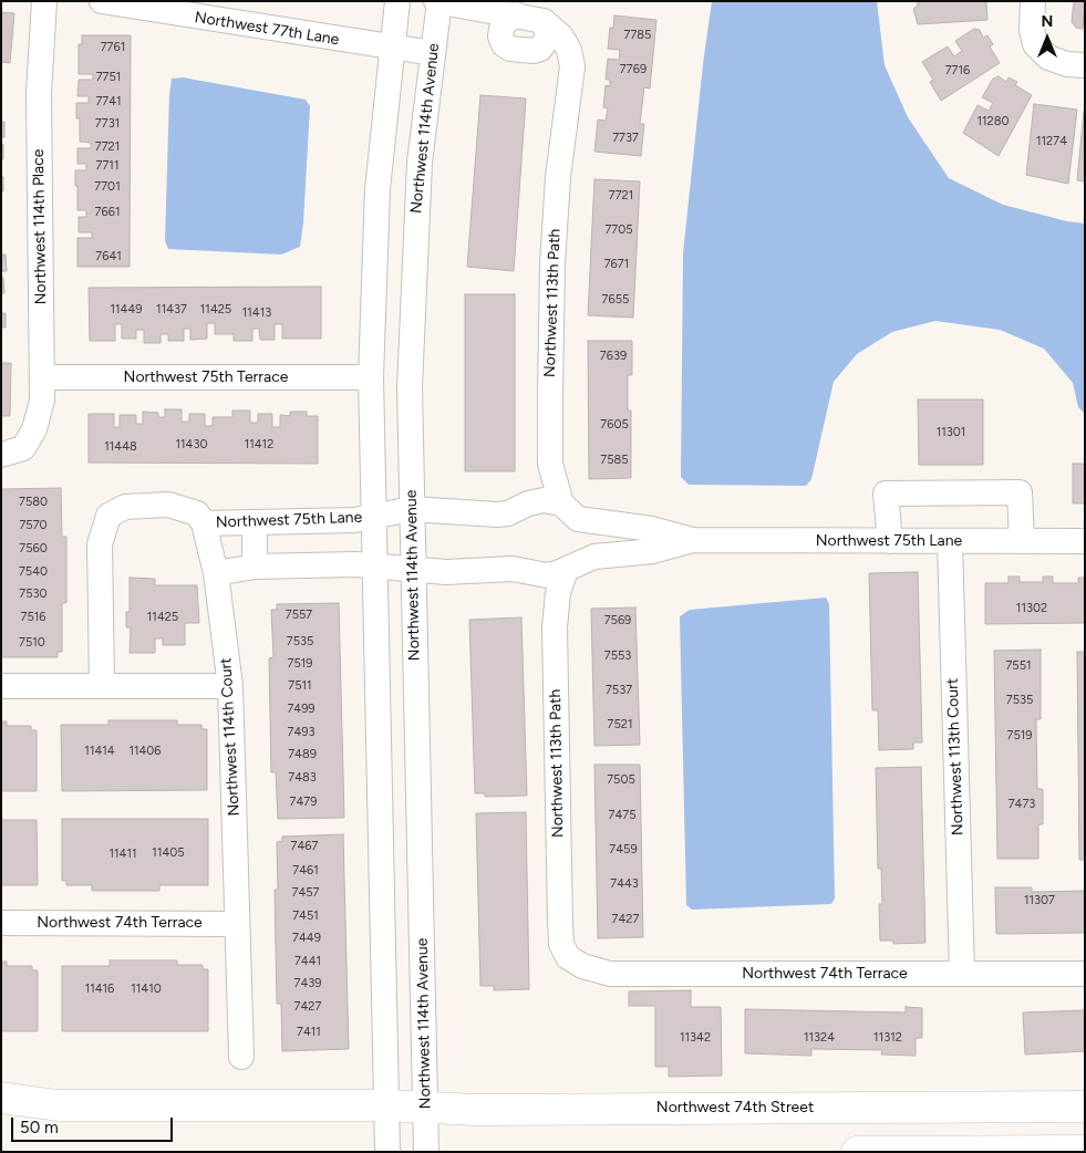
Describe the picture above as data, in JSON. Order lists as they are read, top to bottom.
{
  "streets": {
    "main road": ["Northwest 74th Street"],
    "street": [
      "Northwest 77th Lane",
      "Northwest 114th Avenue",
      "Northwest 114th Place",
      "Northwest 113th Path",
      "Northwest 75th Terrace",
      "Northwest 75th Lane",
      "Northwest 114th Court",
      "Northwest 113th Court",
      "Northwest 74th Terrace"
    ]
  },
  "crossings": [
    ["Northwest 77th Lane", "Northwest 114th Avenue"],
    ["Northwest 114th Avenue", "Northwest 75th Lane"],
    ["Northwest 114th Avenue", "Northwest 74th Street"],
    ["Northwest 114th Place", "Northwest 75th Terrace"],
    ["Northwest 113th Path", "Northwest 75th Lane"],
    ["Northwest 113th Path", "Northwest 74th Terrace"],
    ["Northwest 75th Lane", "Northwest 114th Court"],
    ["Northwest 75th Lane", "Northwest 113th Court"],
    ["Northwest 114th Court", "Northwest 74th Terrace"],
    ["Northwest 113th Court", "Northwest 74th Terrace"]
  ],
  "house_numbers": [
    "7785",
    "7761",
    "7769",
    "7716",
    "7751",
    "7741",
    "11280",
    "7731",
    "7737",
    "11274",
    "7721",
    "7711",
    "7701",
    "7721",
    "7661",
    "7705",
    "7641",
    "7671",
    "7655",
    "11449",
    "11437",
    "11425",
    "11413",
    "7639",
    "7605",
    "11301",
    "11430",
    "11412",
    "11448",
    "7585",
    "7580",
    "7570",
    "7560",
    "7540",
    "7530",
    "11302",
    "7557",
    "7516",
    "11425",
    "7569",
    "7535",
    "7510",
    "7553",
    "7519",
    "7551",
    "7511",
    "7537",
    "7535",
    "7499",
    "7521",
    "7493",
    "7519",
    "11414",
    "11406",
    "7489",
    "7483",
    "7505",
    "7479",
    "7473",
    "7475",
    "7467",
    "7459",
    "11405",
    "11411",
    "7461",
    "7443",
    "7457",
    "11307",
    "7451",
    "7427",
    "7449",
    "7441",
    "7439",
    "11416",
    "11410",
    "7427",
    "7411",
    "11342",
    "11324",
    "11312"
  ],
  "scale_bar": "50 m",
  "north": "top"
}
